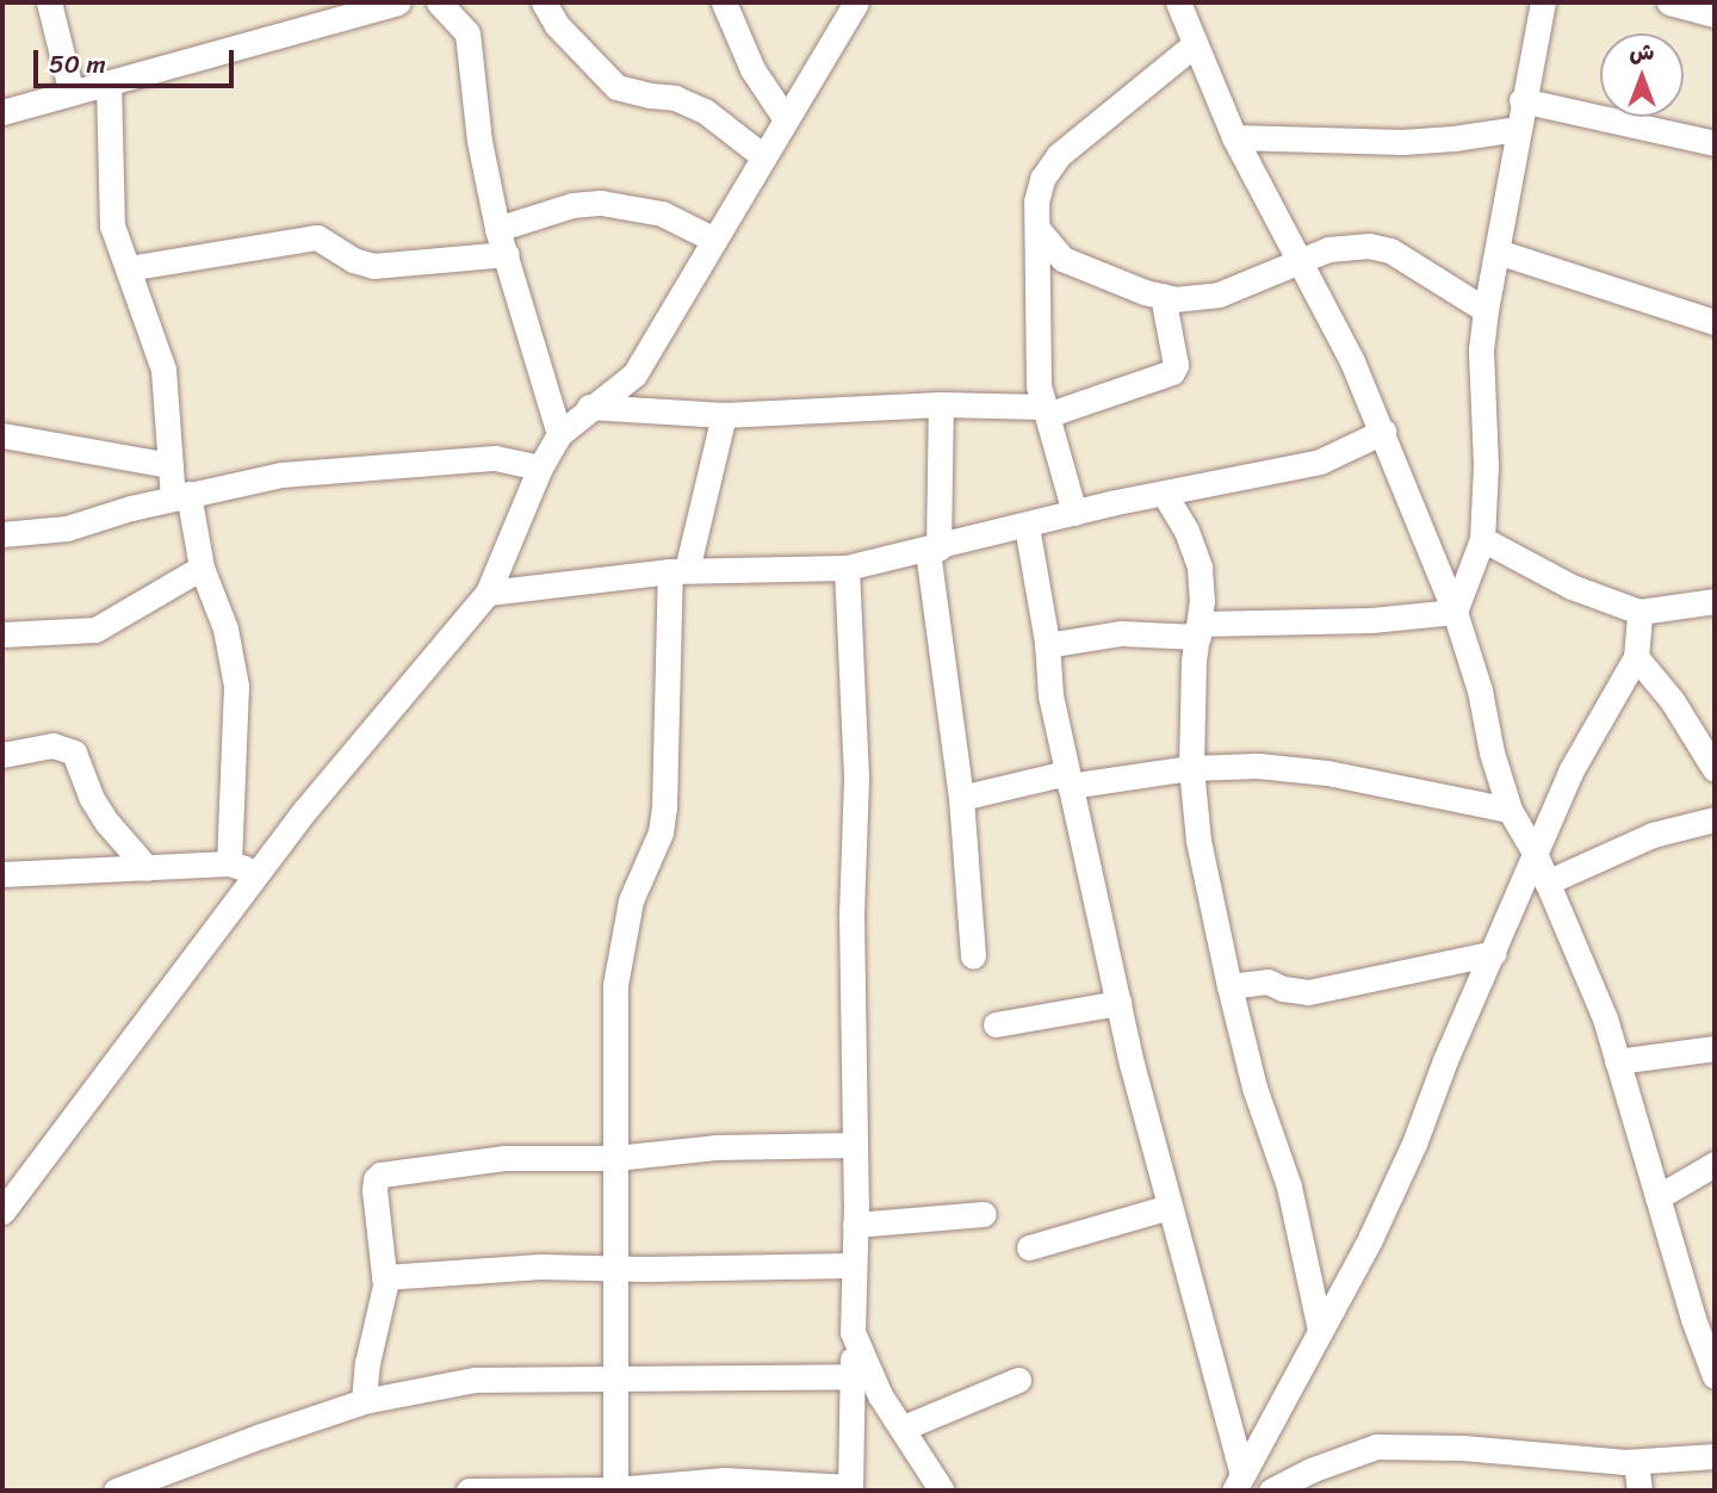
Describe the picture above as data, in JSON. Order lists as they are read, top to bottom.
{
  "scale_bar": "50 m",
  "north": "top"
}
